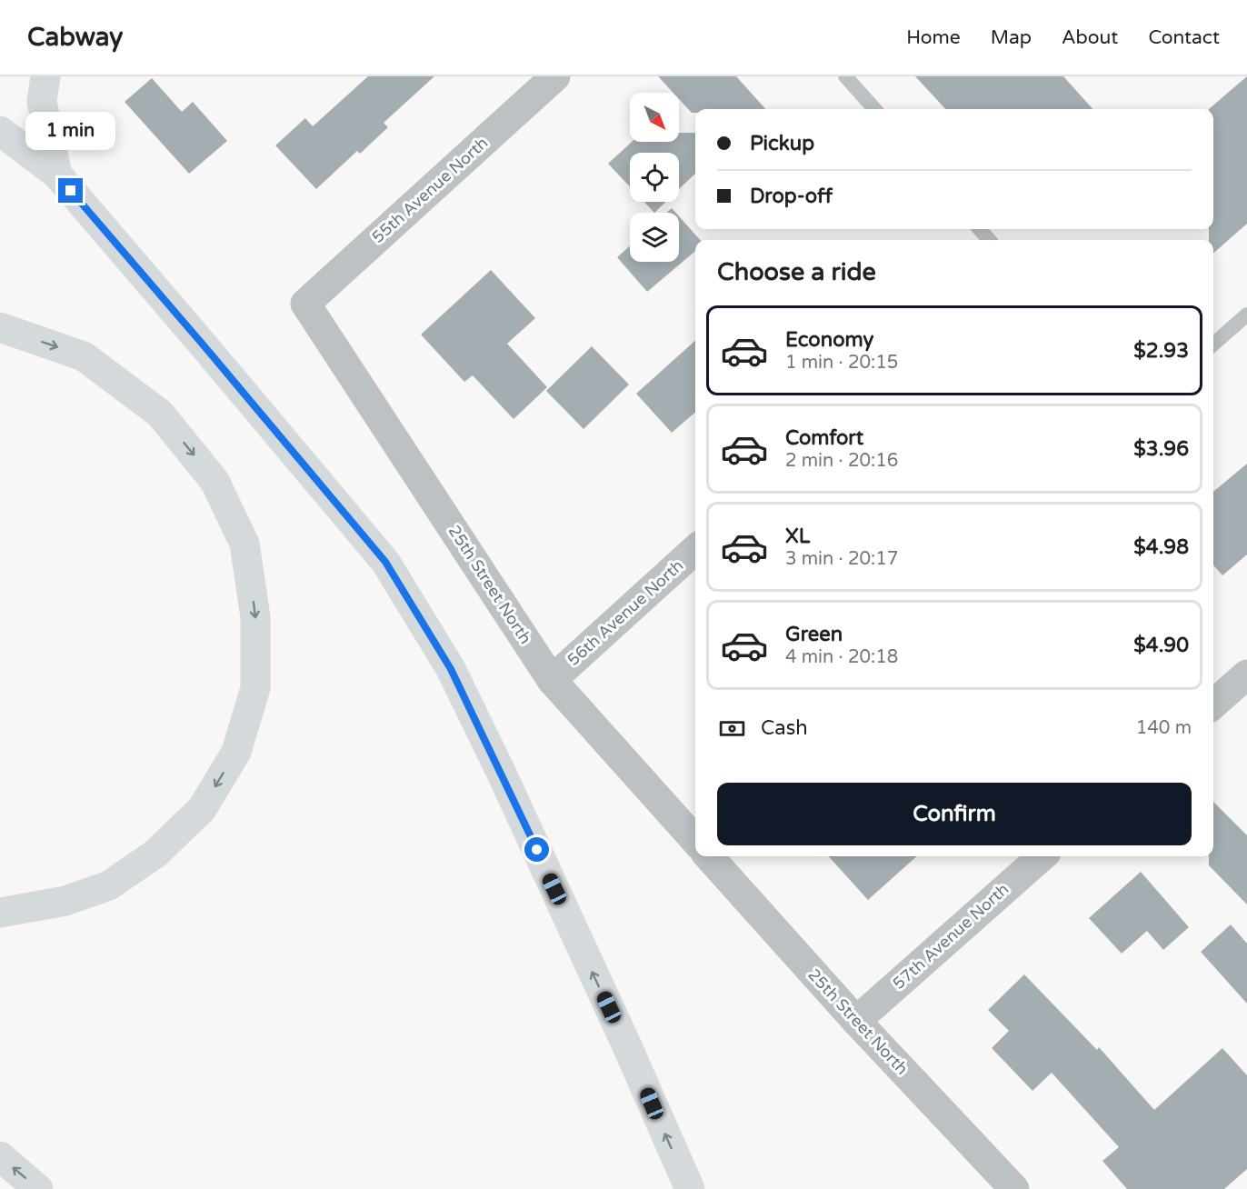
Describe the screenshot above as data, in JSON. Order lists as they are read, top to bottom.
{
  "streets": {
    "street": [
      "55th Avenue North",
      "25th Street North",
      "56th Avenue North",
      "57th Avenue North"
    ]
  },
  "crossings": [
    ["55th Avenue North", "25th Street North"],
    ["25th Street North", "56th Avenue North"],
    ["25th Street North", "57th Avenue North"]
  ],
  "north": "bottom right",
  "page": {
    "header": "Cabway",
    "nav": [
      "Home",
      "Map",
      "About",
      "Contact"
    ],
    "banner": ["Pickup", "Drop-off"],
    "bubble": "1 min",
    "heading": "Choose a ride",
    "list": [
      {
        "name": "Economy",
        "note": "1 min · 20:15",
        "value": "$2.93"
      },
      {
        "name": "Comfort",
        "note": "2 min · 20:16",
        "value": "$3.96"
      },
      {
        "name": "XL",
        "note": "3 min · 20:17",
        "value": "$4.98"
      },
      {
        "name": "Green",
        "note": "4 min · 20:18",
        "value": "$4.90"
      }
    ],
    "pay": ["Cash", "140 m"],
    "buttons": "Confirm"
  }
}
